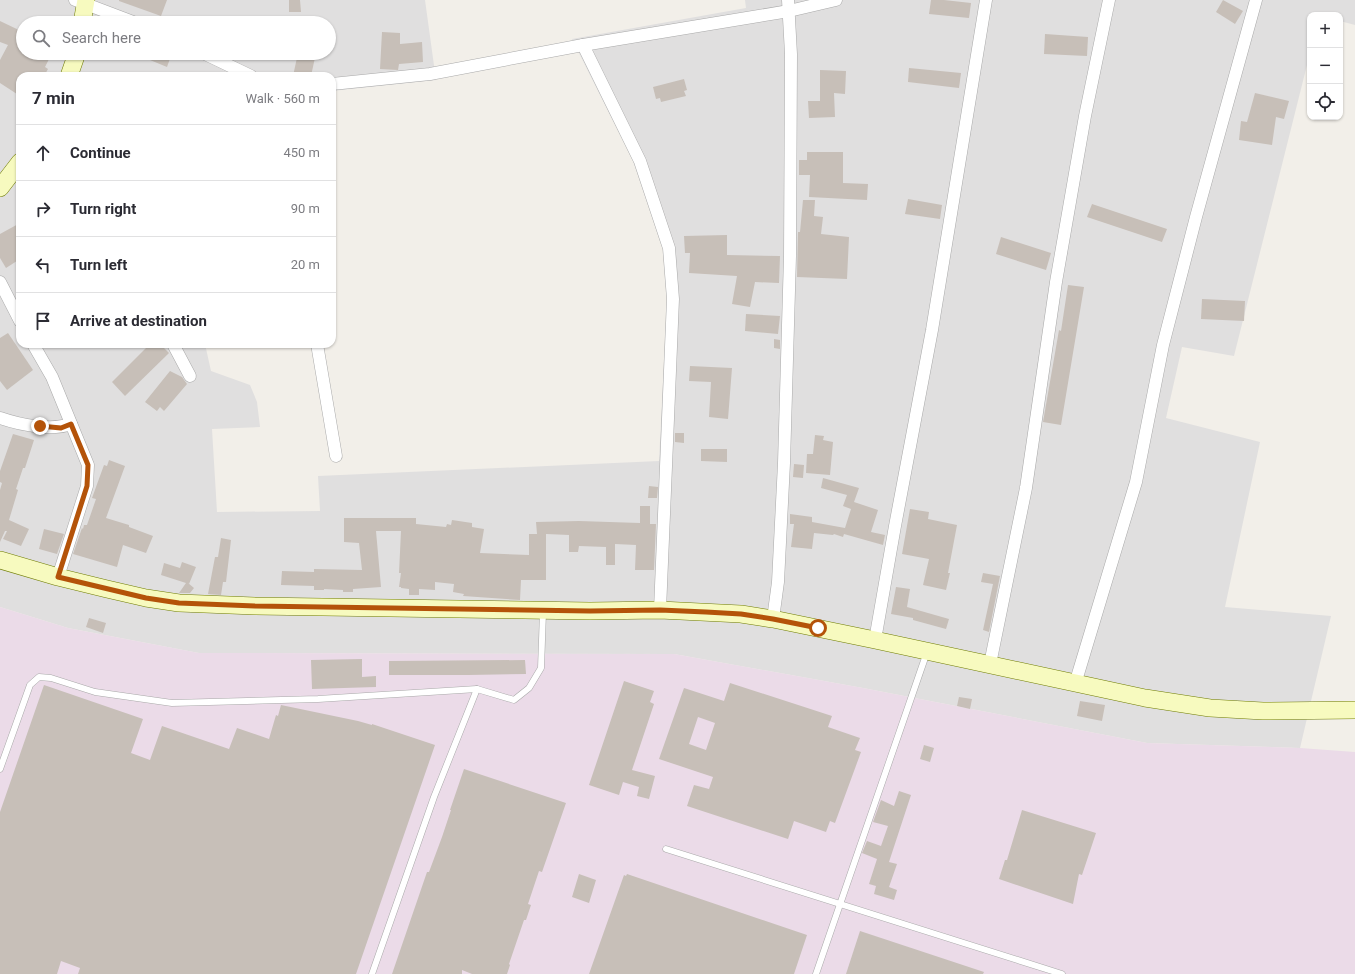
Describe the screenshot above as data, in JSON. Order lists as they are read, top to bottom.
{
  "page": {
    "map_buttons": ["+", "−"],
    "search": "Search here",
    "heading": ["7 min", "Walk · 560 m"],
    "list": [
      ["Continue", "450 m"],
      ["Turn right", "90 m"],
      ["Turn left", "20 m"],
      "Arrive at destination"
    ]
  }
}
